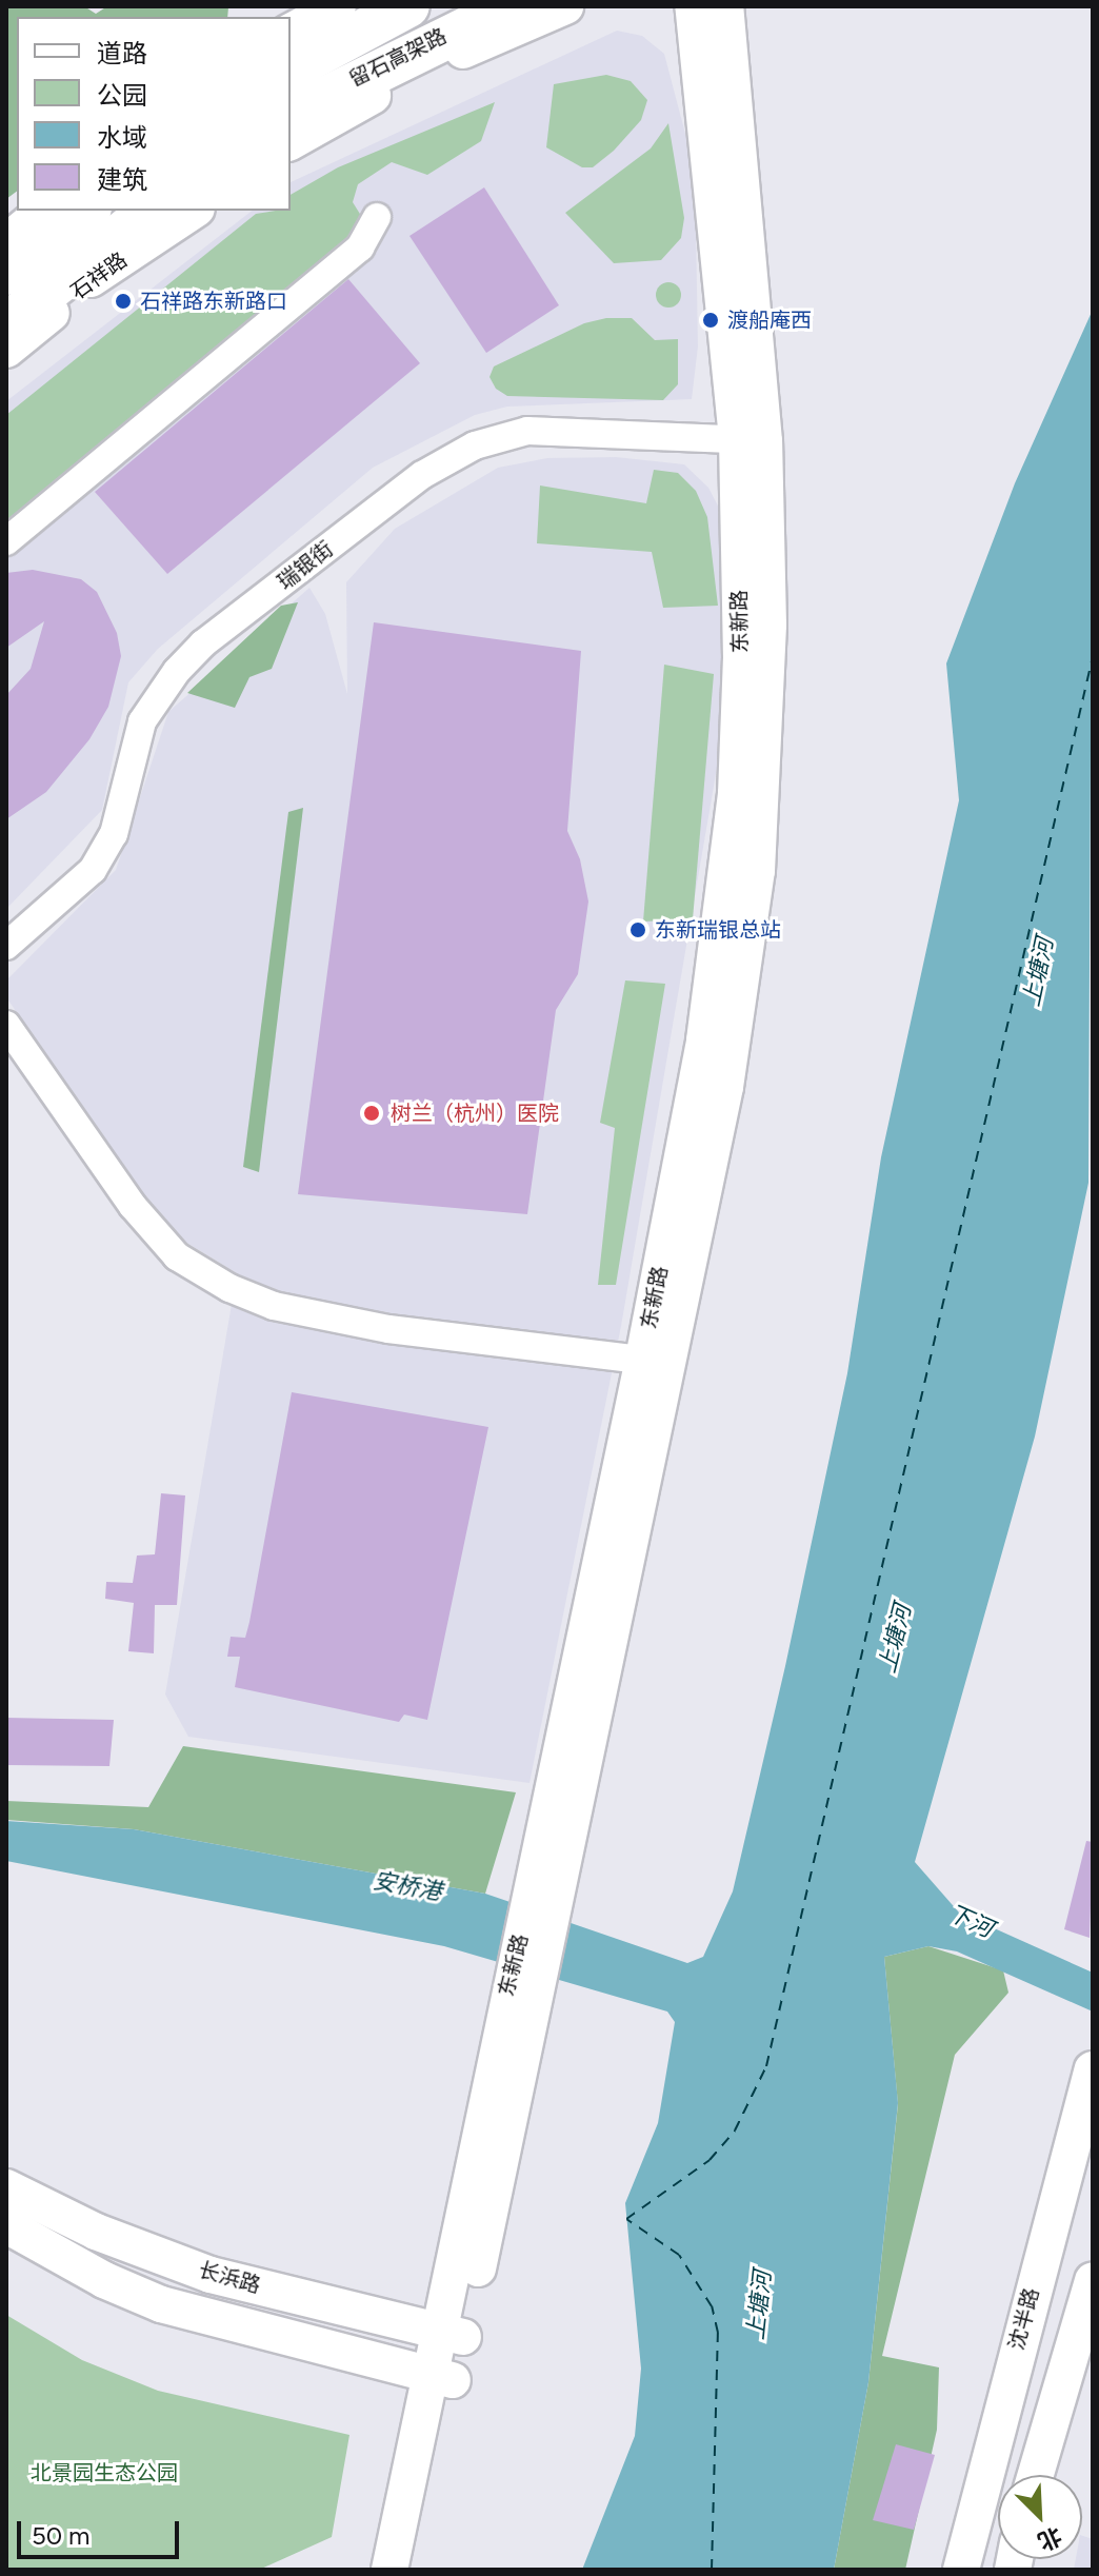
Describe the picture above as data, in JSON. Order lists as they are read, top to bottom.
{
  "streets": {
    "highway": ["留石高架路"],
    "main road": [
      "石祥路",
      "东新路",
      "长浜路",
      "沈半路"
    ],
    "street": ["瑞银街"]
  },
  "crossings": [
    ["瑞银街", "东新路"],
    ["东新路", "长浜路"]
  ],
  "water": ["上塘河", "安桥港", "下河"],
  "parks": ["北景园生态公园"],
  "places": [
    "石祥路东新路口",
    "渡船庵西",
    "东新瑞银总站",
    "树兰（杭州）医院"
  ],
  "legend": [
    "道路",
    "公园",
    "水域",
    "建筑"
  ],
  "scale_bar": "50 m",
  "north": "bottom right"
}
